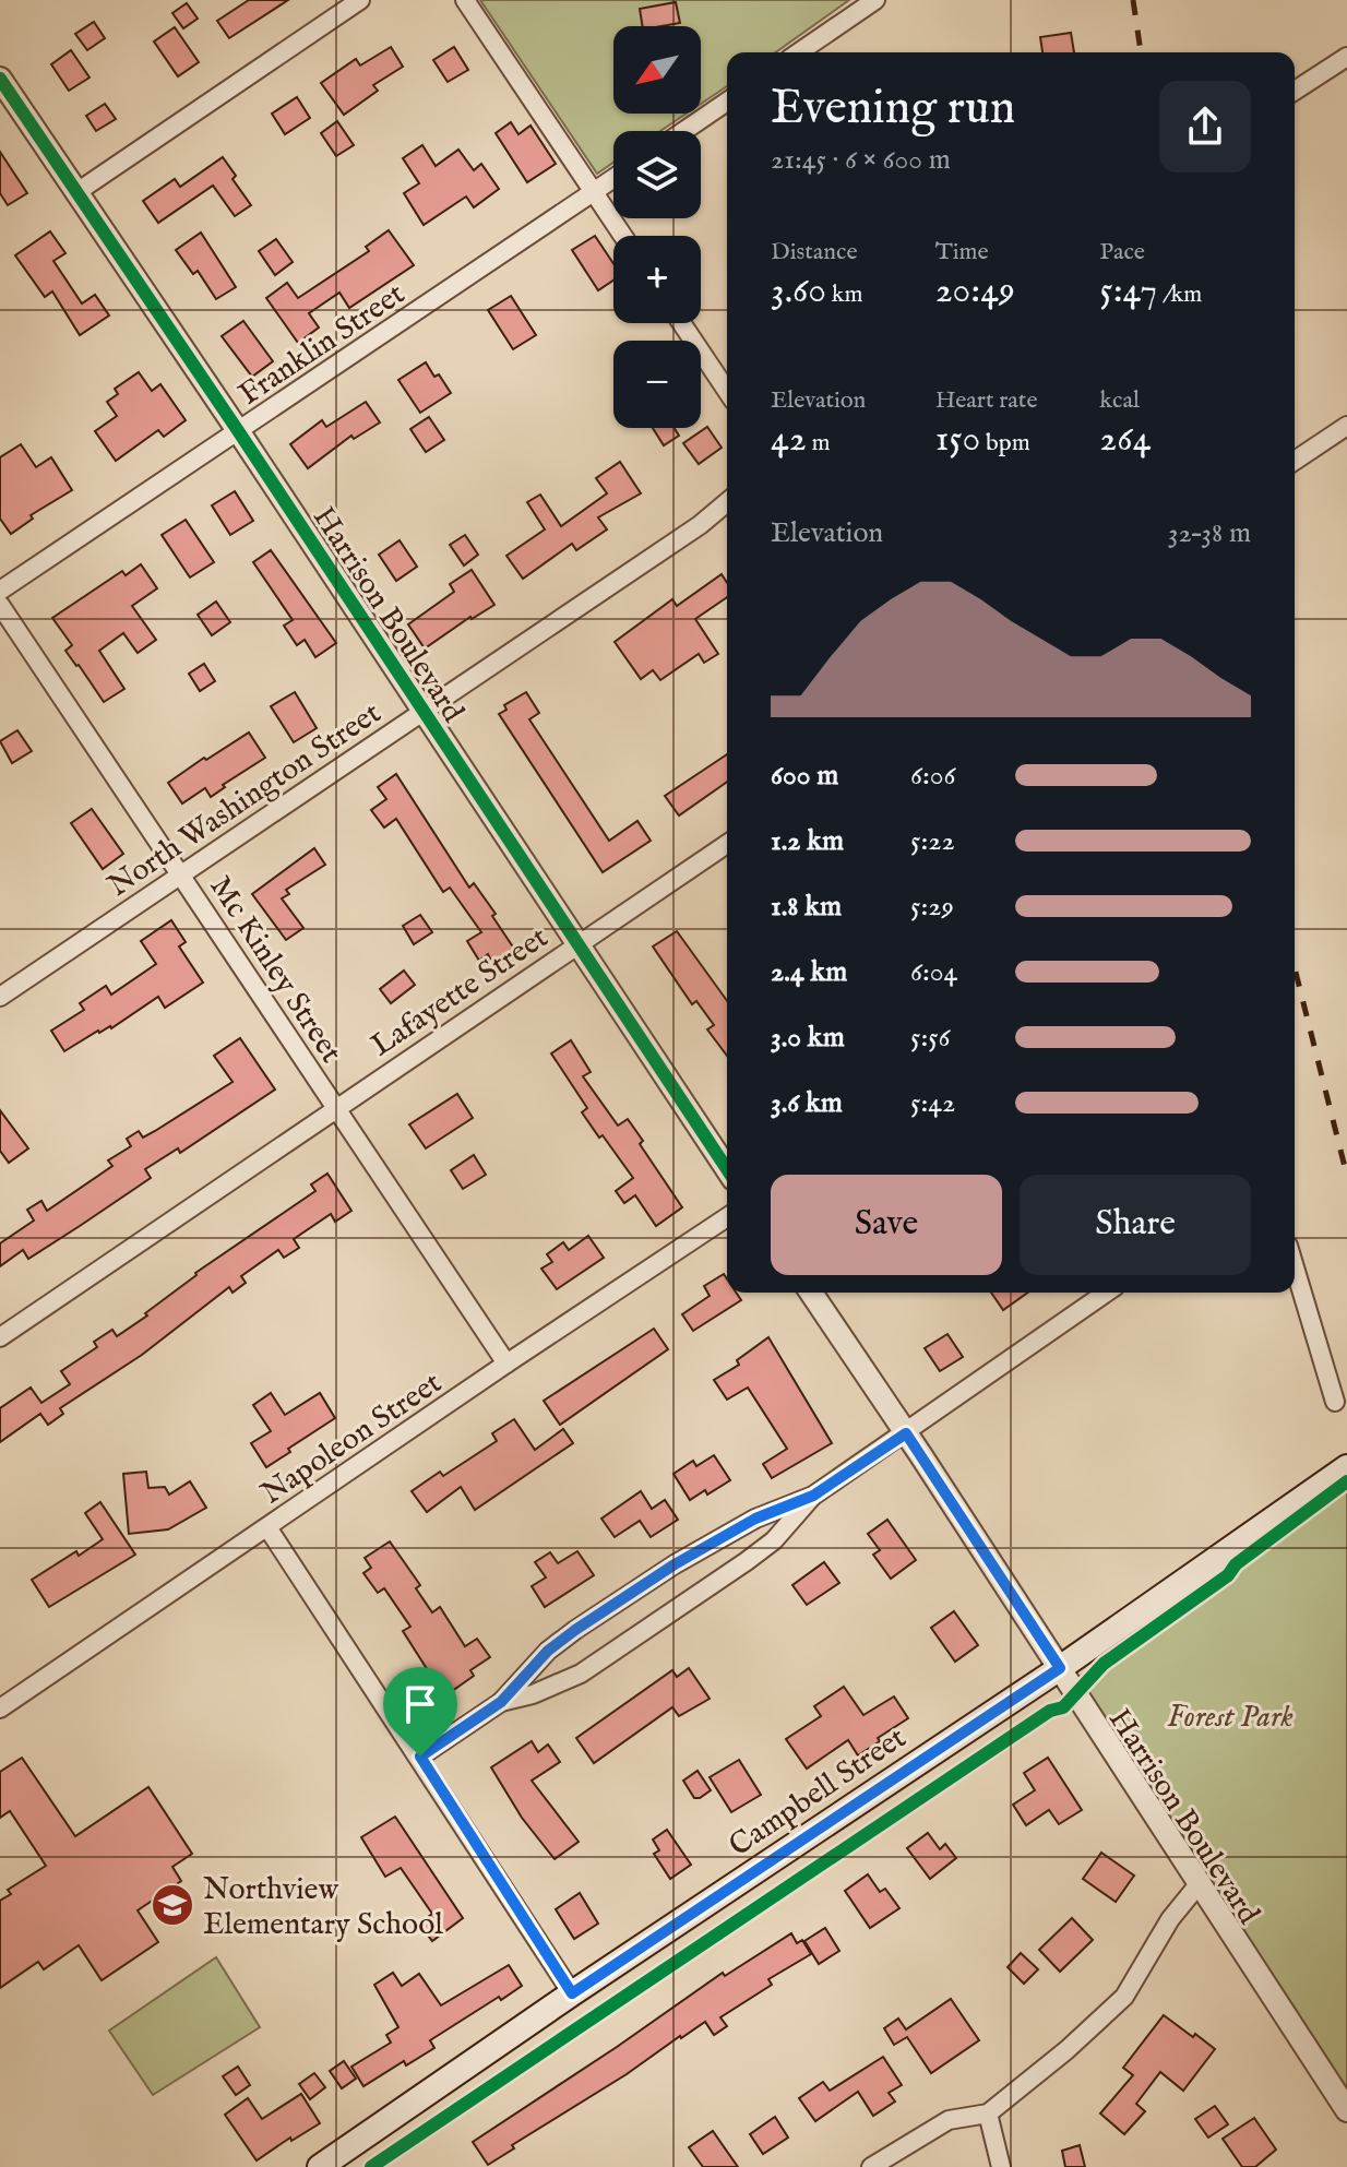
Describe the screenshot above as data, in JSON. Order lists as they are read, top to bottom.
{
  "streets": {
    "main road": ["Campbell Street"],
    "street": [
      "Franklin Street",
      "Harrison Boulevard",
      "North Washington Street",
      "Mc Kinley Street",
      "Lafayette Street",
      "Napoleon Street"
    ]
  },
  "crossings": [
    ["Franklin Street", "Harrison Boulevard"],
    ["Harrison Boulevard", "North Washington Street"],
    ["Harrison Boulevard", "Lafayette Street"],
    ["Harrison Boulevard", "Campbell Street"],
    ["North Washington Street", "Mc Kinley Street"],
    ["Mc Kinley Street", "Lafayette Street"],
    ["Mc Kinley Street", "Napoleon Street"]
  ],
  "parks": ["Forest Park"],
  "places": {
    "school or university": ["Northview Elementary School"]
  },
  "north": "bottom left",
  "page": {
    "map_buttons": ["+", "−"],
    "heading": ["Evening run", "21:45 · 6 × 600 m"],
    "stats": [
      ["Distance", "3.60 km"],
      ["Time", "20:49"],
      ["Pace", "5:47 /km"],
      ["Elevation", "42 m"],
      ["Heart rate", "150 bpm"],
      ["kcal", "264"]
    ],
    "chart": ["Elevation", "32–38 m"],
    "list": [
      {
        "name": "600 m",
        "note": "6:06"
      },
      {
        "name": "1.2 km",
        "note": "5:22"
      },
      {
        "name": "1.8 km",
        "note": "5:29"
      },
      {
        "name": "2.4 km",
        "note": "6:04"
      },
      {
        "name": "3.0 km",
        "note": "5:56"
      },
      {
        "name": "3.6 km",
        "note": "5:42"
      }
    ],
    "buttons": ["Save", "Share"]
  }
}
